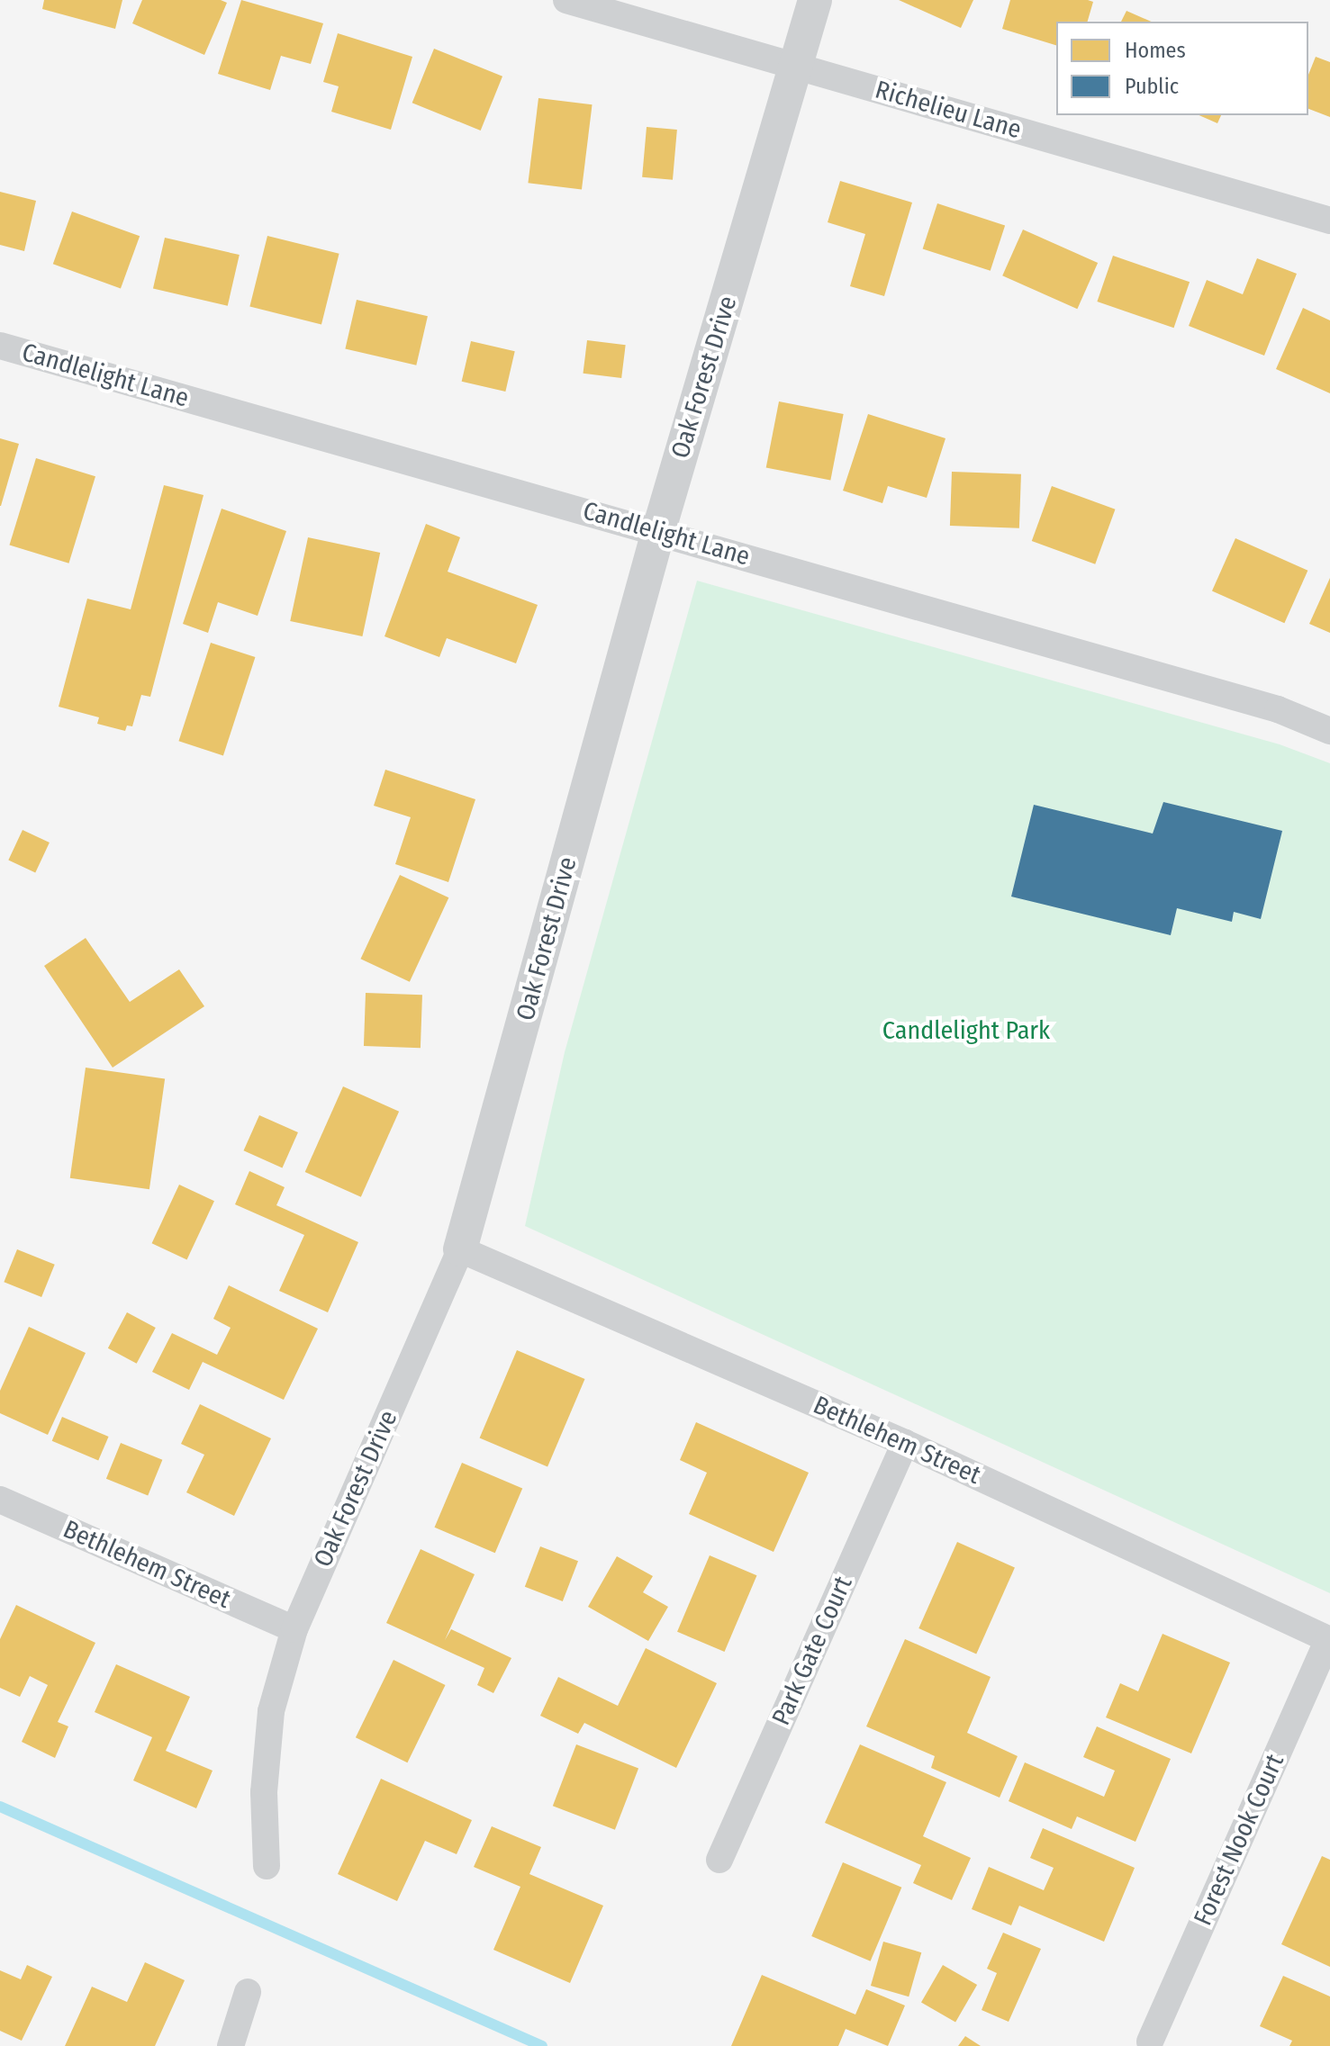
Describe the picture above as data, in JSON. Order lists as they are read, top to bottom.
{
  "streets": {
    "street": [
      "Richelieu Lane",
      "Candlelight Lane",
      "Oak Forest Drive",
      "Bethlehem Street",
      "Park Gate Court",
      "Forest Nook Court"
    ]
  },
  "crossings": [
    ["Richelieu Lane", "Oak Forest Drive"],
    ["Candlelight Lane", "Oak Forest Drive"],
    ["Oak Forest Drive", "Bethlehem Street"],
    ["Bethlehem Street", "Park Gate Court"],
    ["Bethlehem Street", "Forest Nook Court"]
  ],
  "parks": ["Candlelight Park"],
  "legend": ["Homes", "Public"]
}
